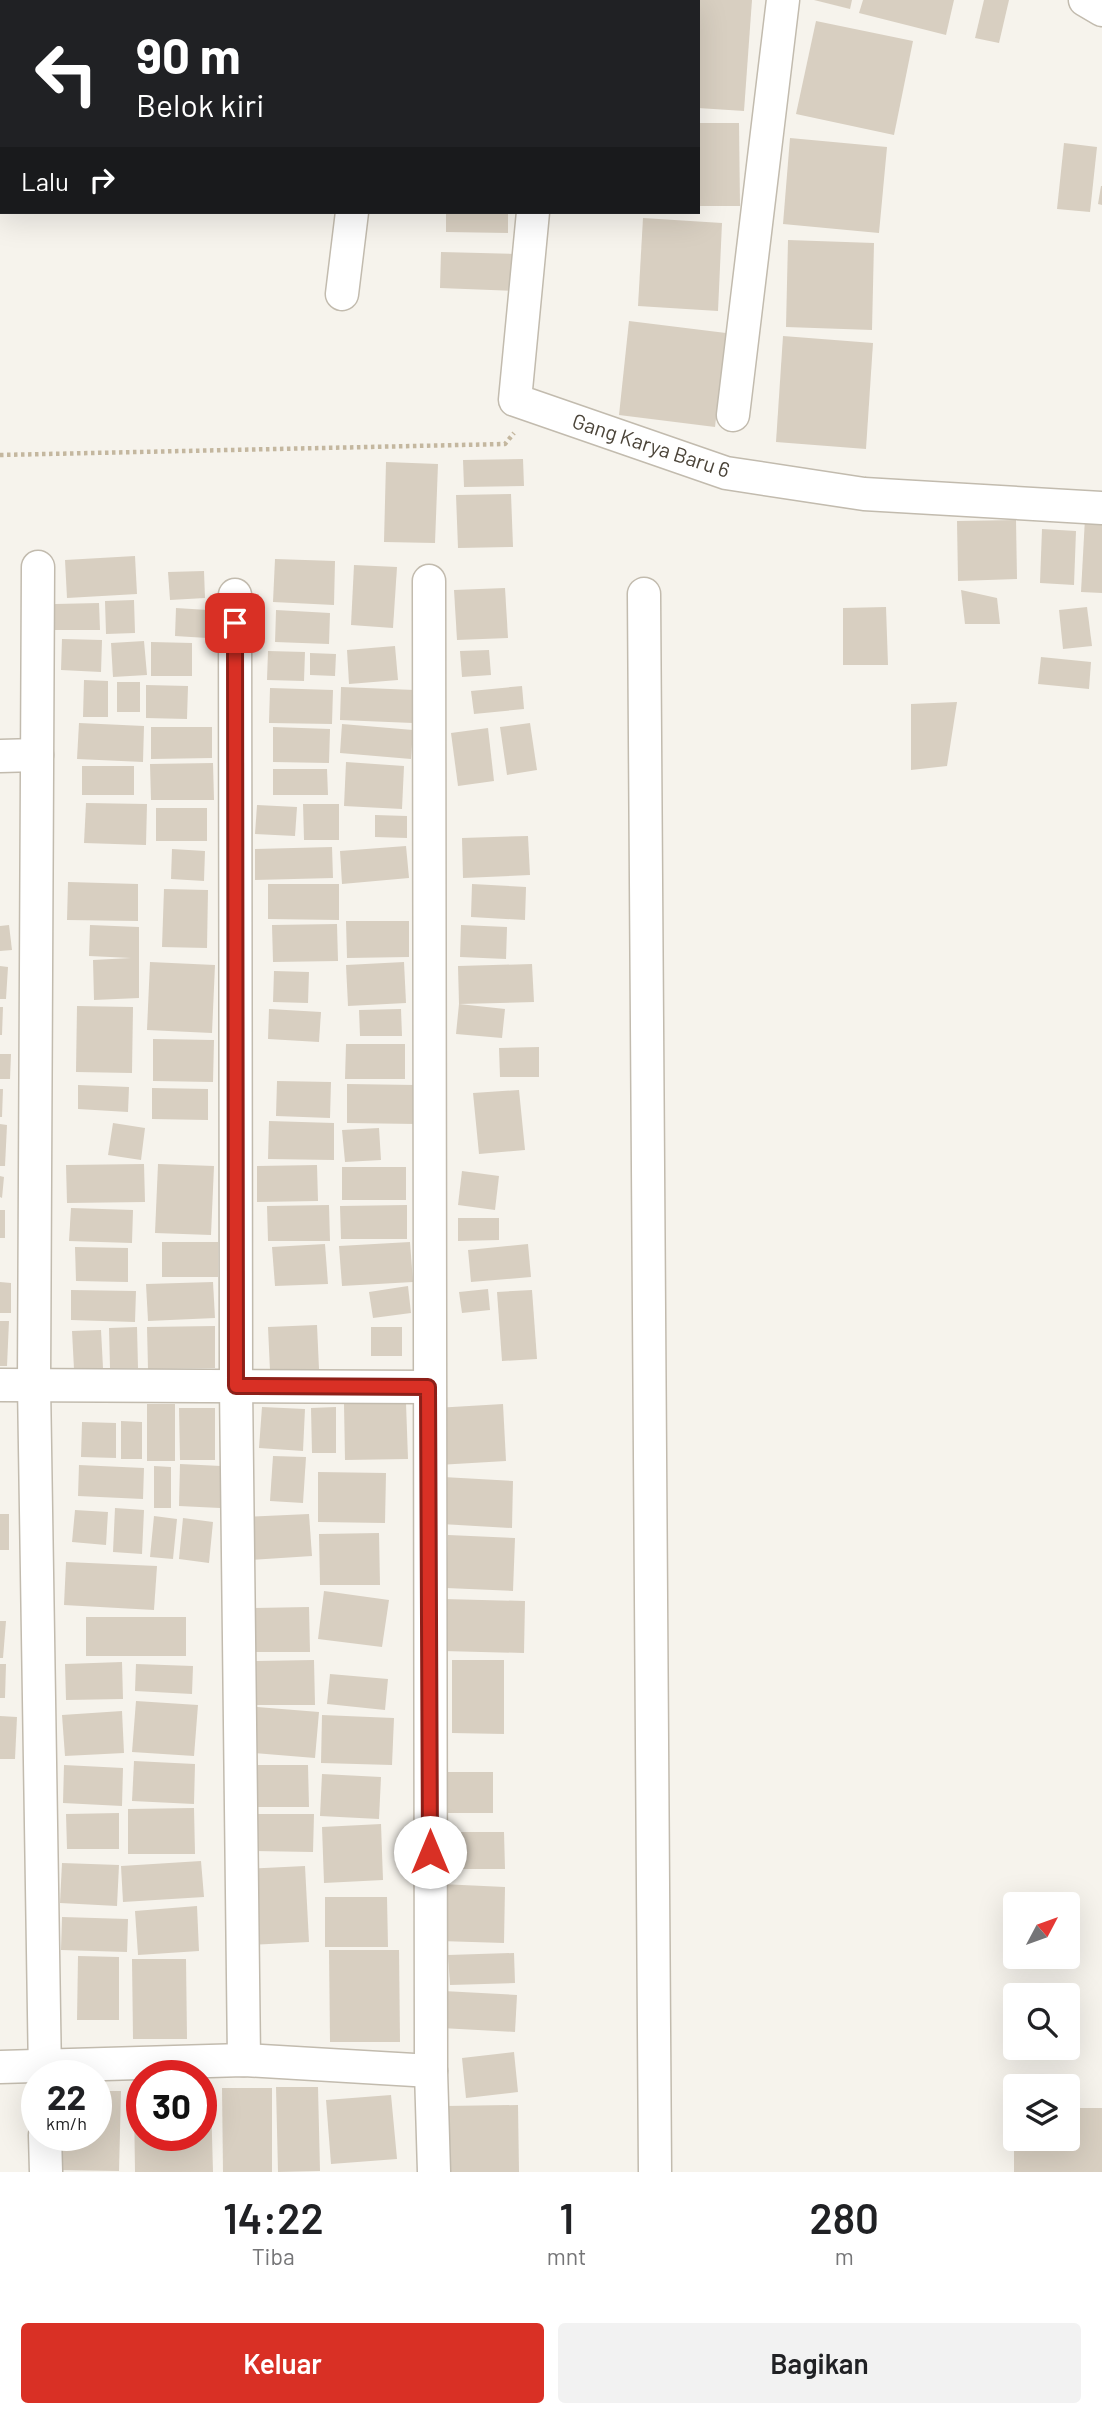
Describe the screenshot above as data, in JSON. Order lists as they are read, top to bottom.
{
  "streets": {
    "street": ["Gang Karya Baru 6"]
  },
  "north": "top right",
  "page": {
    "turn": ["90 m", "Belok kiri"],
    "then": "Lalu",
    "speed": "22 km/h",
    "limit": "30",
    "eta": [
      "14:22",
      "Tiba",
      "1",
      "mnt",
      "280",
      "m"
    ],
    "buttons": ["Keluar", "Bagikan"]
  }
}
